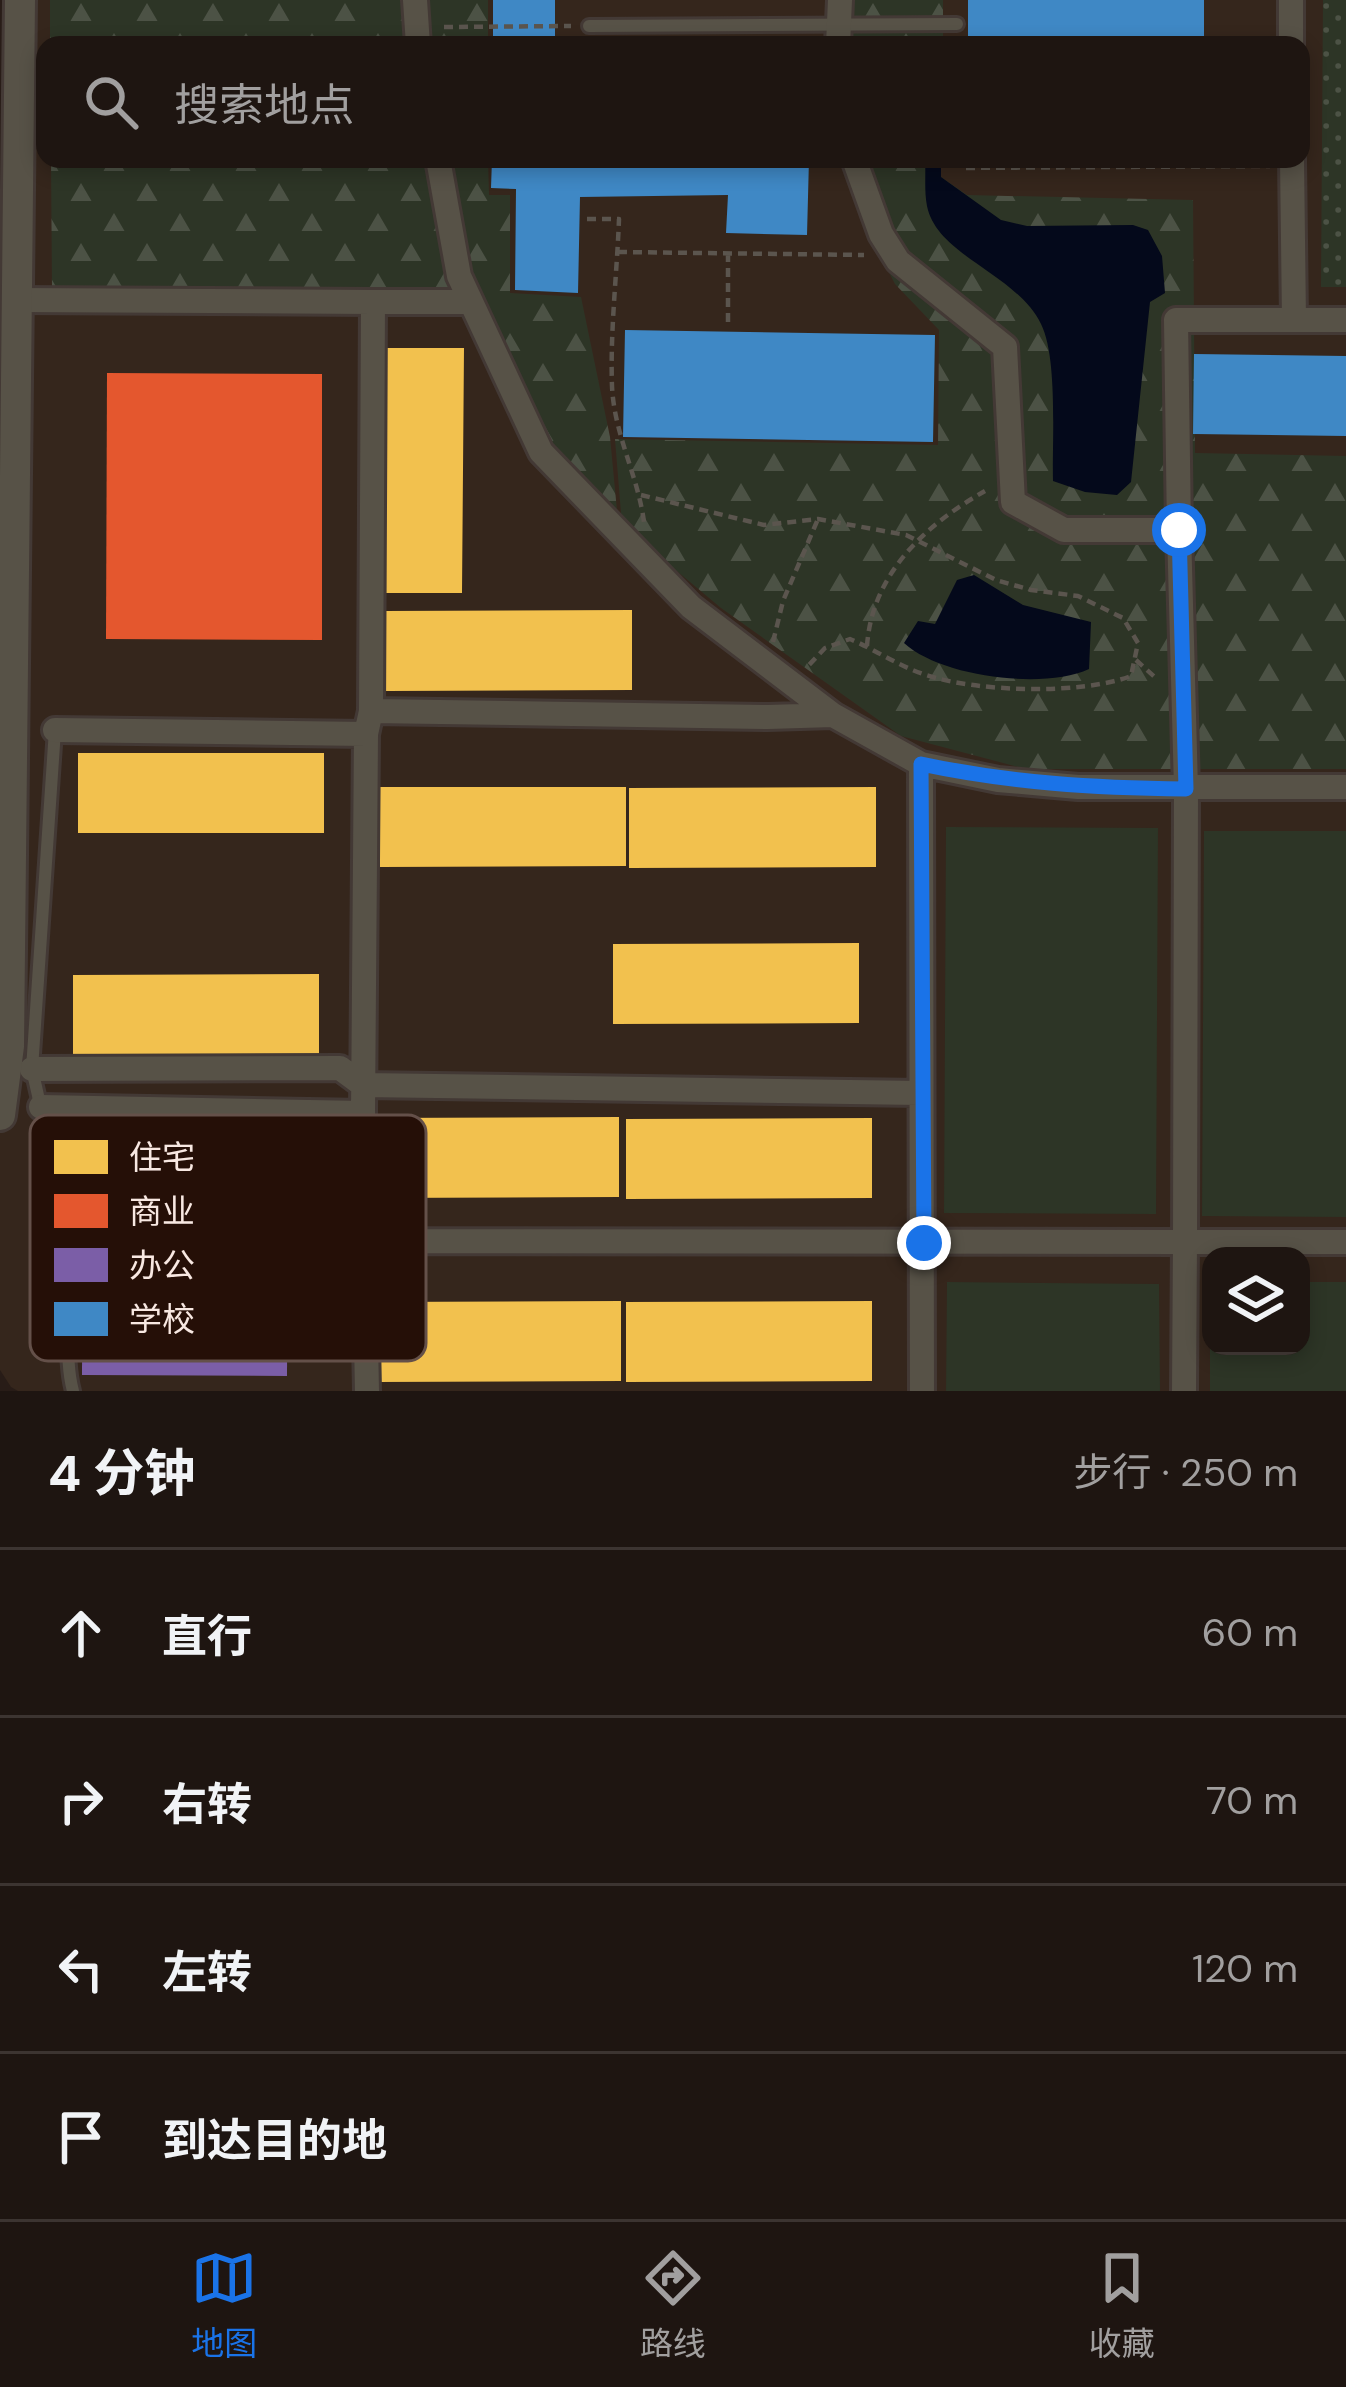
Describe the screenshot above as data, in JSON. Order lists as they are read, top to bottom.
{
  "legend": [
    "住宅",
    "商业",
    "办公",
    "学校"
  ],
  "page": {
    "search": "搜索地点",
    "heading": ["4 分钟", "步行 · 250 m"],
    "list": [
      ["直行", "60 m"],
      ["右转", "70 m"],
      ["左转", "120 m"],
      "到达目的地"
    ],
    "nav": ["地图", "路线", "收藏"]
  }
}
